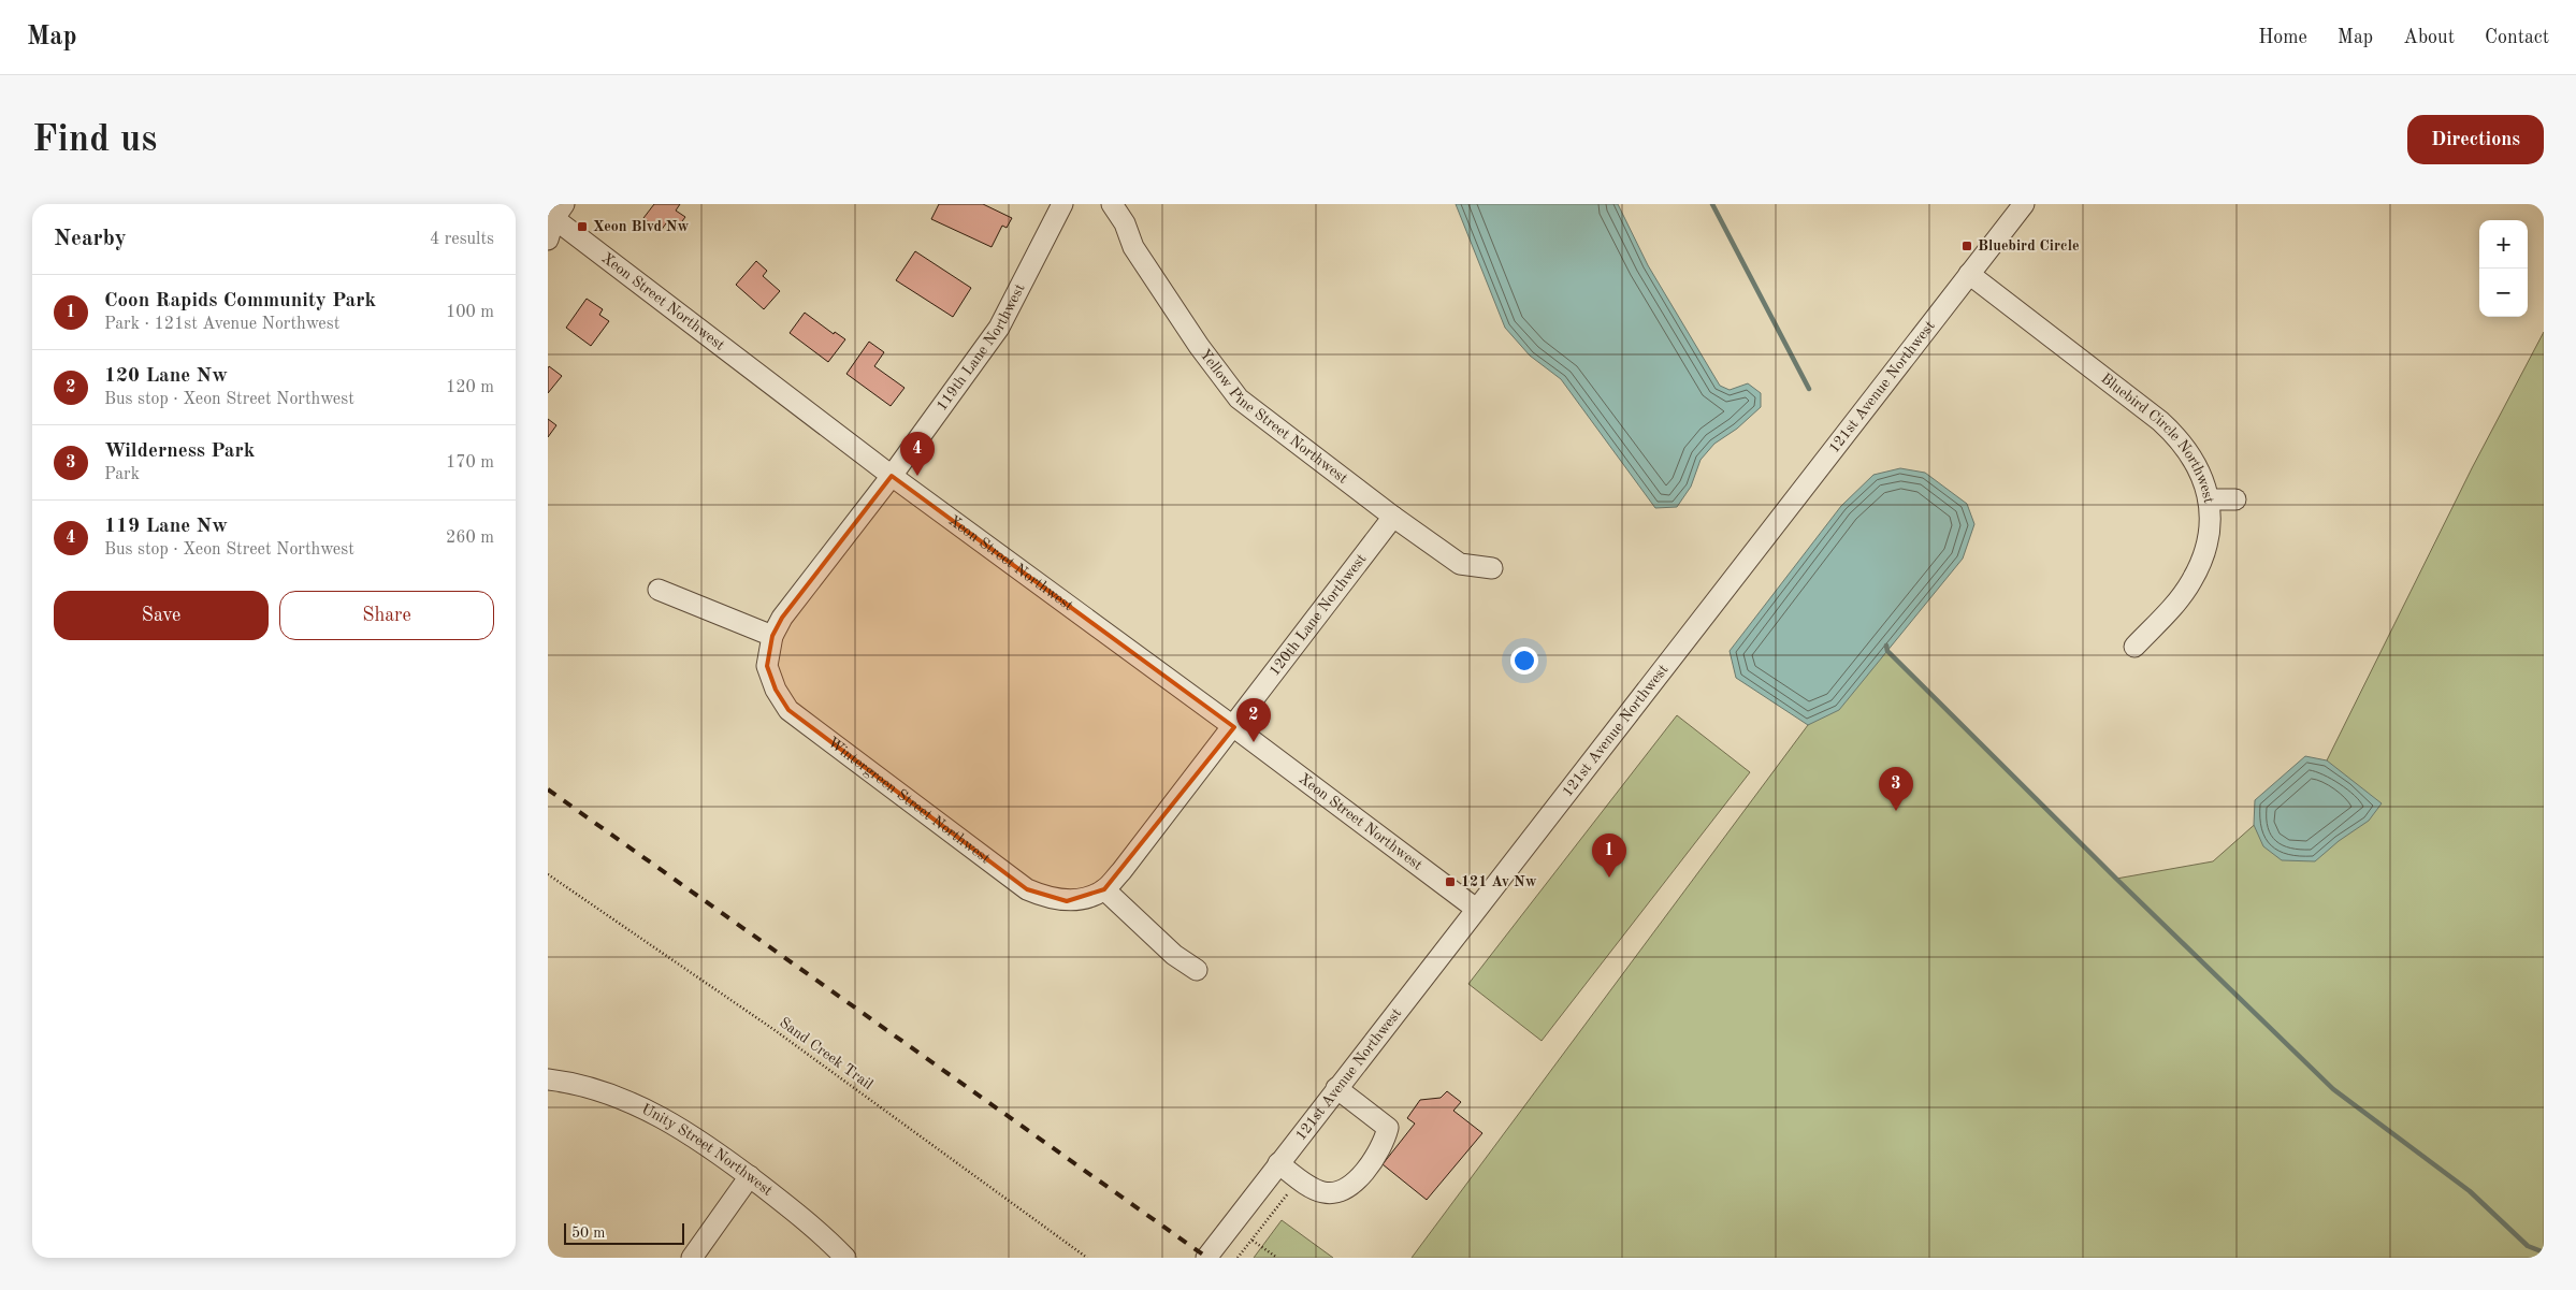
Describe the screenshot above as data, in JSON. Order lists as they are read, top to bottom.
{
  "streets": {
    "street": [
      "Xeon Street Northwest",
      "119th Lane Northwest",
      "121st Avenue Northwest",
      "Yellow Pine Street Northwest",
      "Bluebird Circle Northwest",
      "120th Lane Northwest",
      "Wintergreen Street Northwest",
      "Unity Street Northwest"
    ],
    "path": ["Sand Creek Trail"]
  },
  "crossings": [
    ["Xeon Street Northwest", "119th Lane Northwest"],
    ["Xeon Street Northwest", "121st Avenue Northwest"],
    ["Xeon Street Northwest", "120th Lane Northwest"],
    ["119th Lane Northwest", "Wintergreen Street Northwest"],
    ["121st Avenue Northwest", "Bluebird Circle Northwest"],
    ["Yellow Pine Street Northwest", "120th Lane Northwest"],
    ["120th Lane Northwest", "Wintergreen Street Northwest"]
  ],
  "places": {
    "transit": ["Xeon Blvd Nw", "Bluebird Circle", "121 Av Nw"]
  },
  "scale_bar": "50 m",
  "page": {
    "header": "Map",
    "nav": [
      "Home",
      "Map",
      "About",
      "Contact"
    ],
    "buttons": [
      "Directions",
      ["Save", "Share"]
    ],
    "title": "Find us",
    "heading": ["Nearby", "4 results"],
    "map_buttons": ["+", "−"],
    "list": [
      {
        "mark": "1",
        "name": "Coon Rapids Community Park",
        "note": "Park · 121st Avenue Northwest",
        "value": "100 m"
      },
      {
        "mark": "2",
        "name": "120 Lane Nw",
        "note": "Bus stop · Xeon Street Northwest",
        "value": "120 m"
      },
      {
        "mark": "3",
        "name": "Wilderness Park",
        "note": "Park",
        "value": "170 m"
      },
      {
        "mark": "4",
        "name": "119 Lane Nw",
        "note": "Bus stop · Xeon Street Northwest",
        "value": "260 m"
      }
    ],
    "pins": [
      "4",
      "2",
      "3",
      "1"
    ],
    "scale": "50 m"
  }
}
